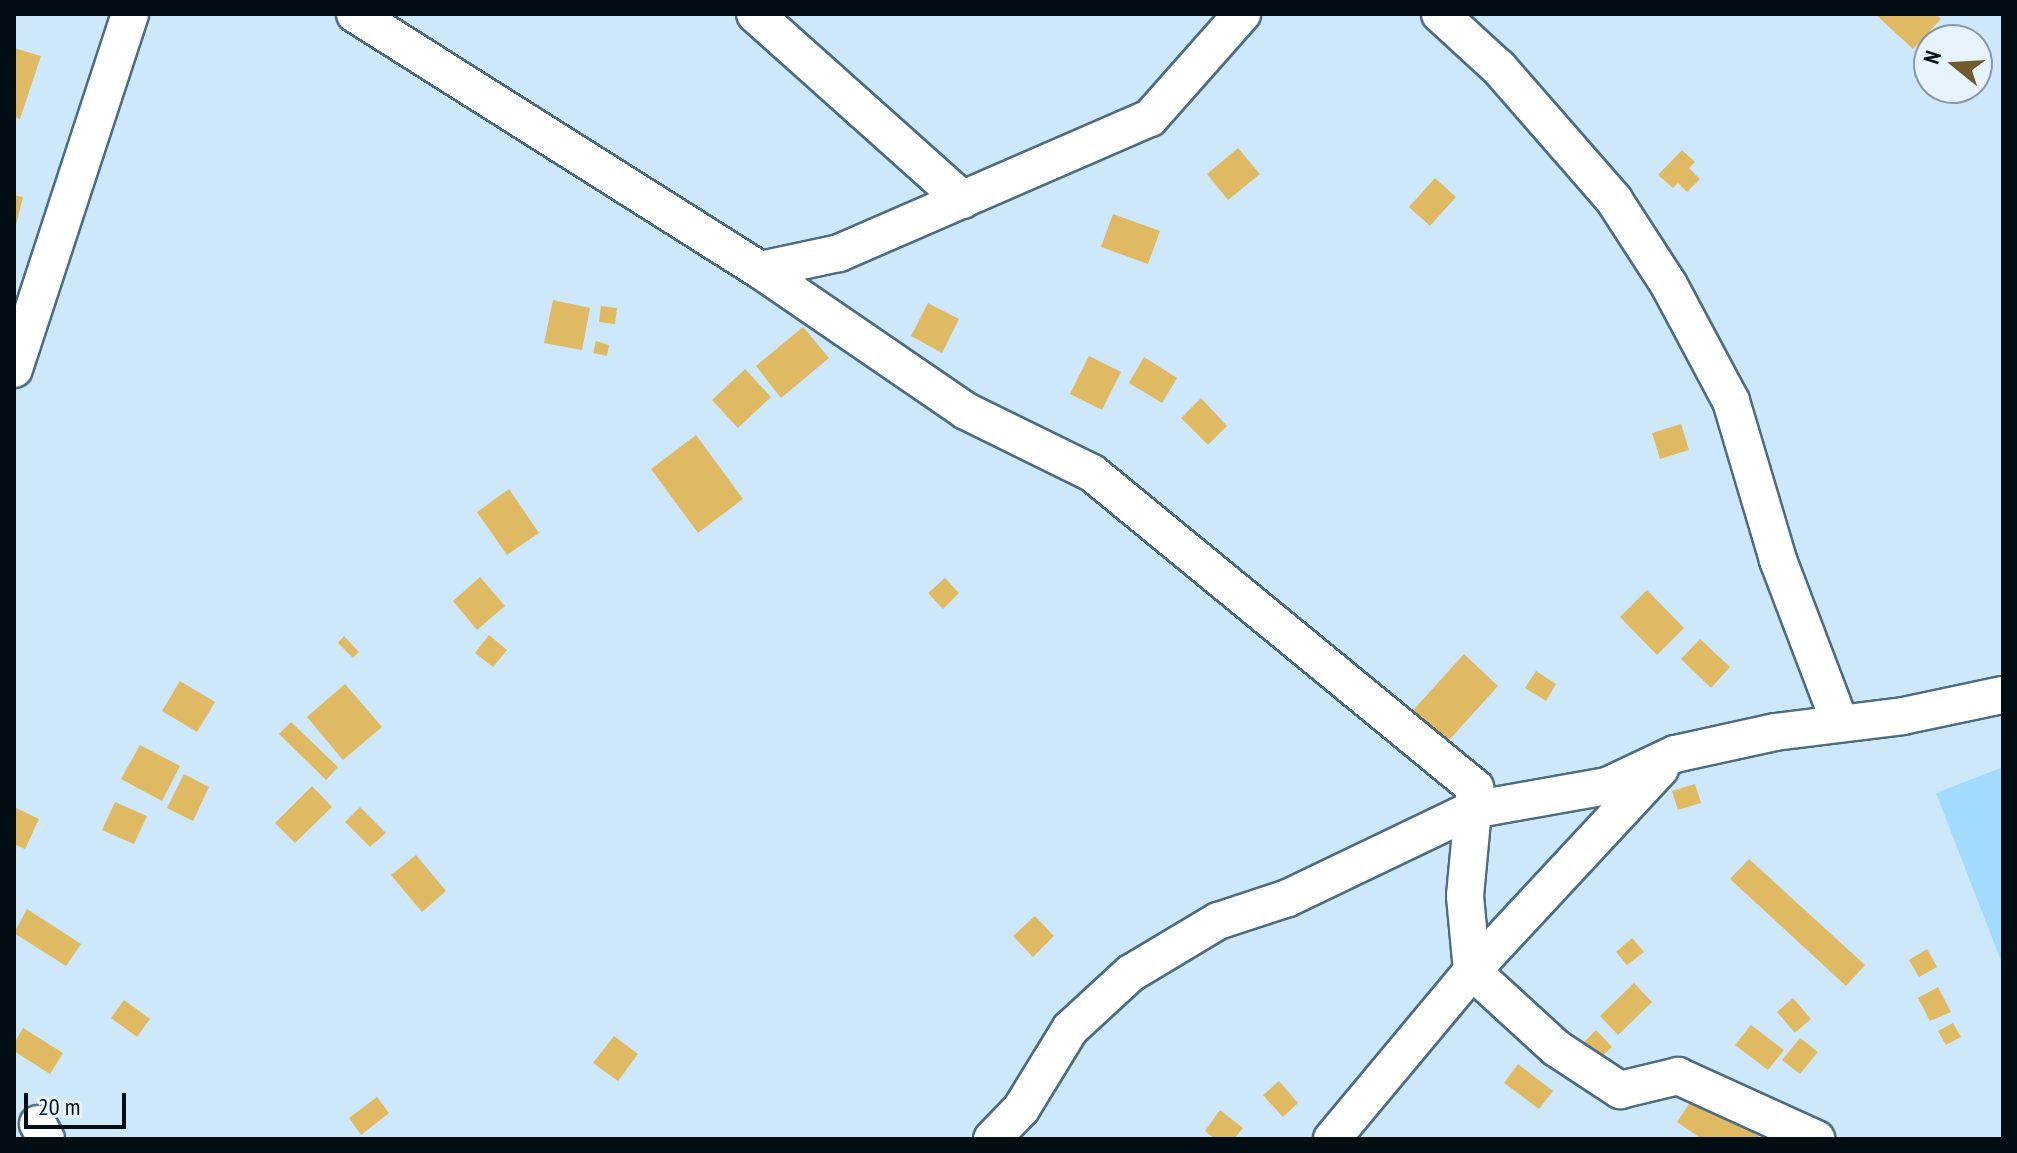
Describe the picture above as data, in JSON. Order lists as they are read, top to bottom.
{
  "scale_bar": "20 m",
  "north": "left"
}
